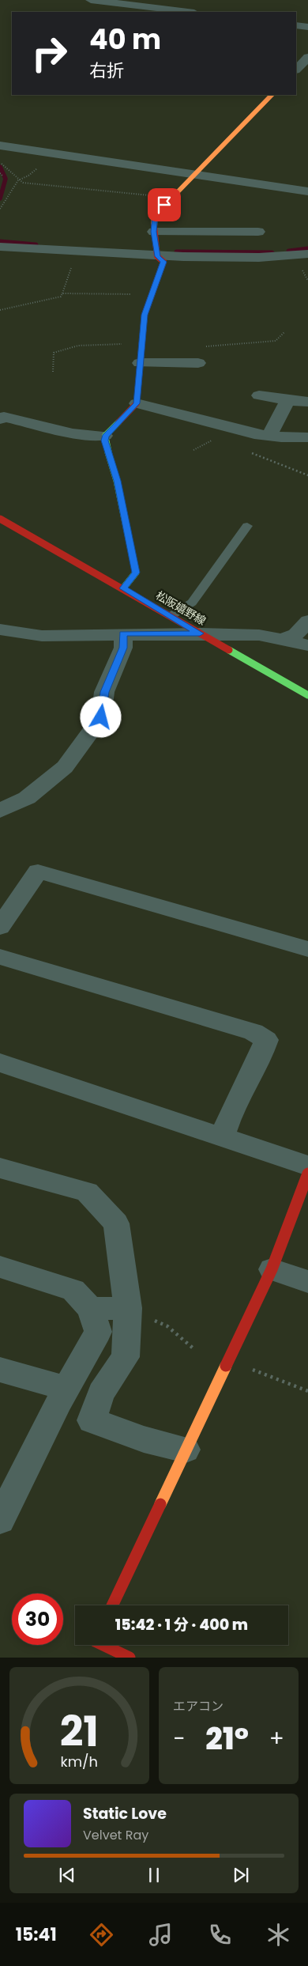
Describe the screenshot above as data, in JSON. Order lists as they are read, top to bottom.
{
  "streets": {
    "street": ["松阪嬉野線"]
  },
  "page": {
    "turn": ["40 m", "右折"],
    "limit": "30",
    "trip": "15:42 · 1 分 · 400 m",
    "tile": "エアコン",
    "heat": ["−", "21°", "+"],
    "song": ["Static Love", "Velvet Ray"],
    "tabs": "15:41",
    "gauge": ["21", "km/h"]
  }
}
